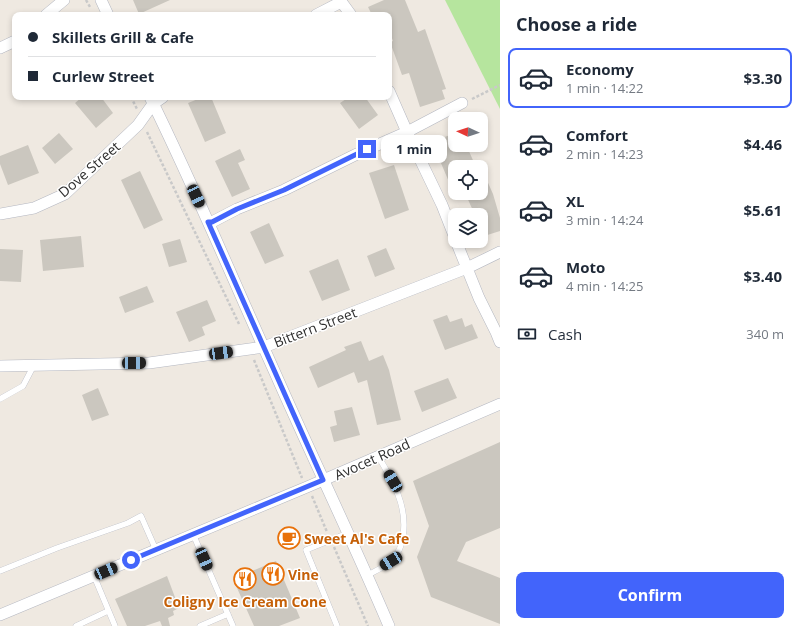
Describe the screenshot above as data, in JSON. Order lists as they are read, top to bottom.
{
  "streets": {
    "street": ["Dove Street", "Bittern Street", "Avocet Road"]
  },
  "places": {
    "cafe": ["Sweet Al's Cafe"],
    "restaurant": ["Vine", "Coligny Ice Cream Cone"]
  },
  "north": "left",
  "page": {
    "heading": "Choose a ride",
    "banner": ["Skillets Grill & Cafe", "Curlew Street"],
    "list": [
      {
        "name": "Economy",
        "note": "1 min · 14:22",
        "value": "$3.30"
      },
      {
        "name": "Comfort",
        "note": "2 min · 14:23",
        "value": "$4.46"
      },
      {
        "name": "XL",
        "note": "3 min · 14:24",
        "value": "$5.61"
      },
      {
        "name": "Moto",
        "note": "4 min · 14:25",
        "value": "$3.40"
      }
    ],
    "bubble": "1 min",
    "pay": ["Cash", "340 m"],
    "buttons": "Confirm"
  }
}
